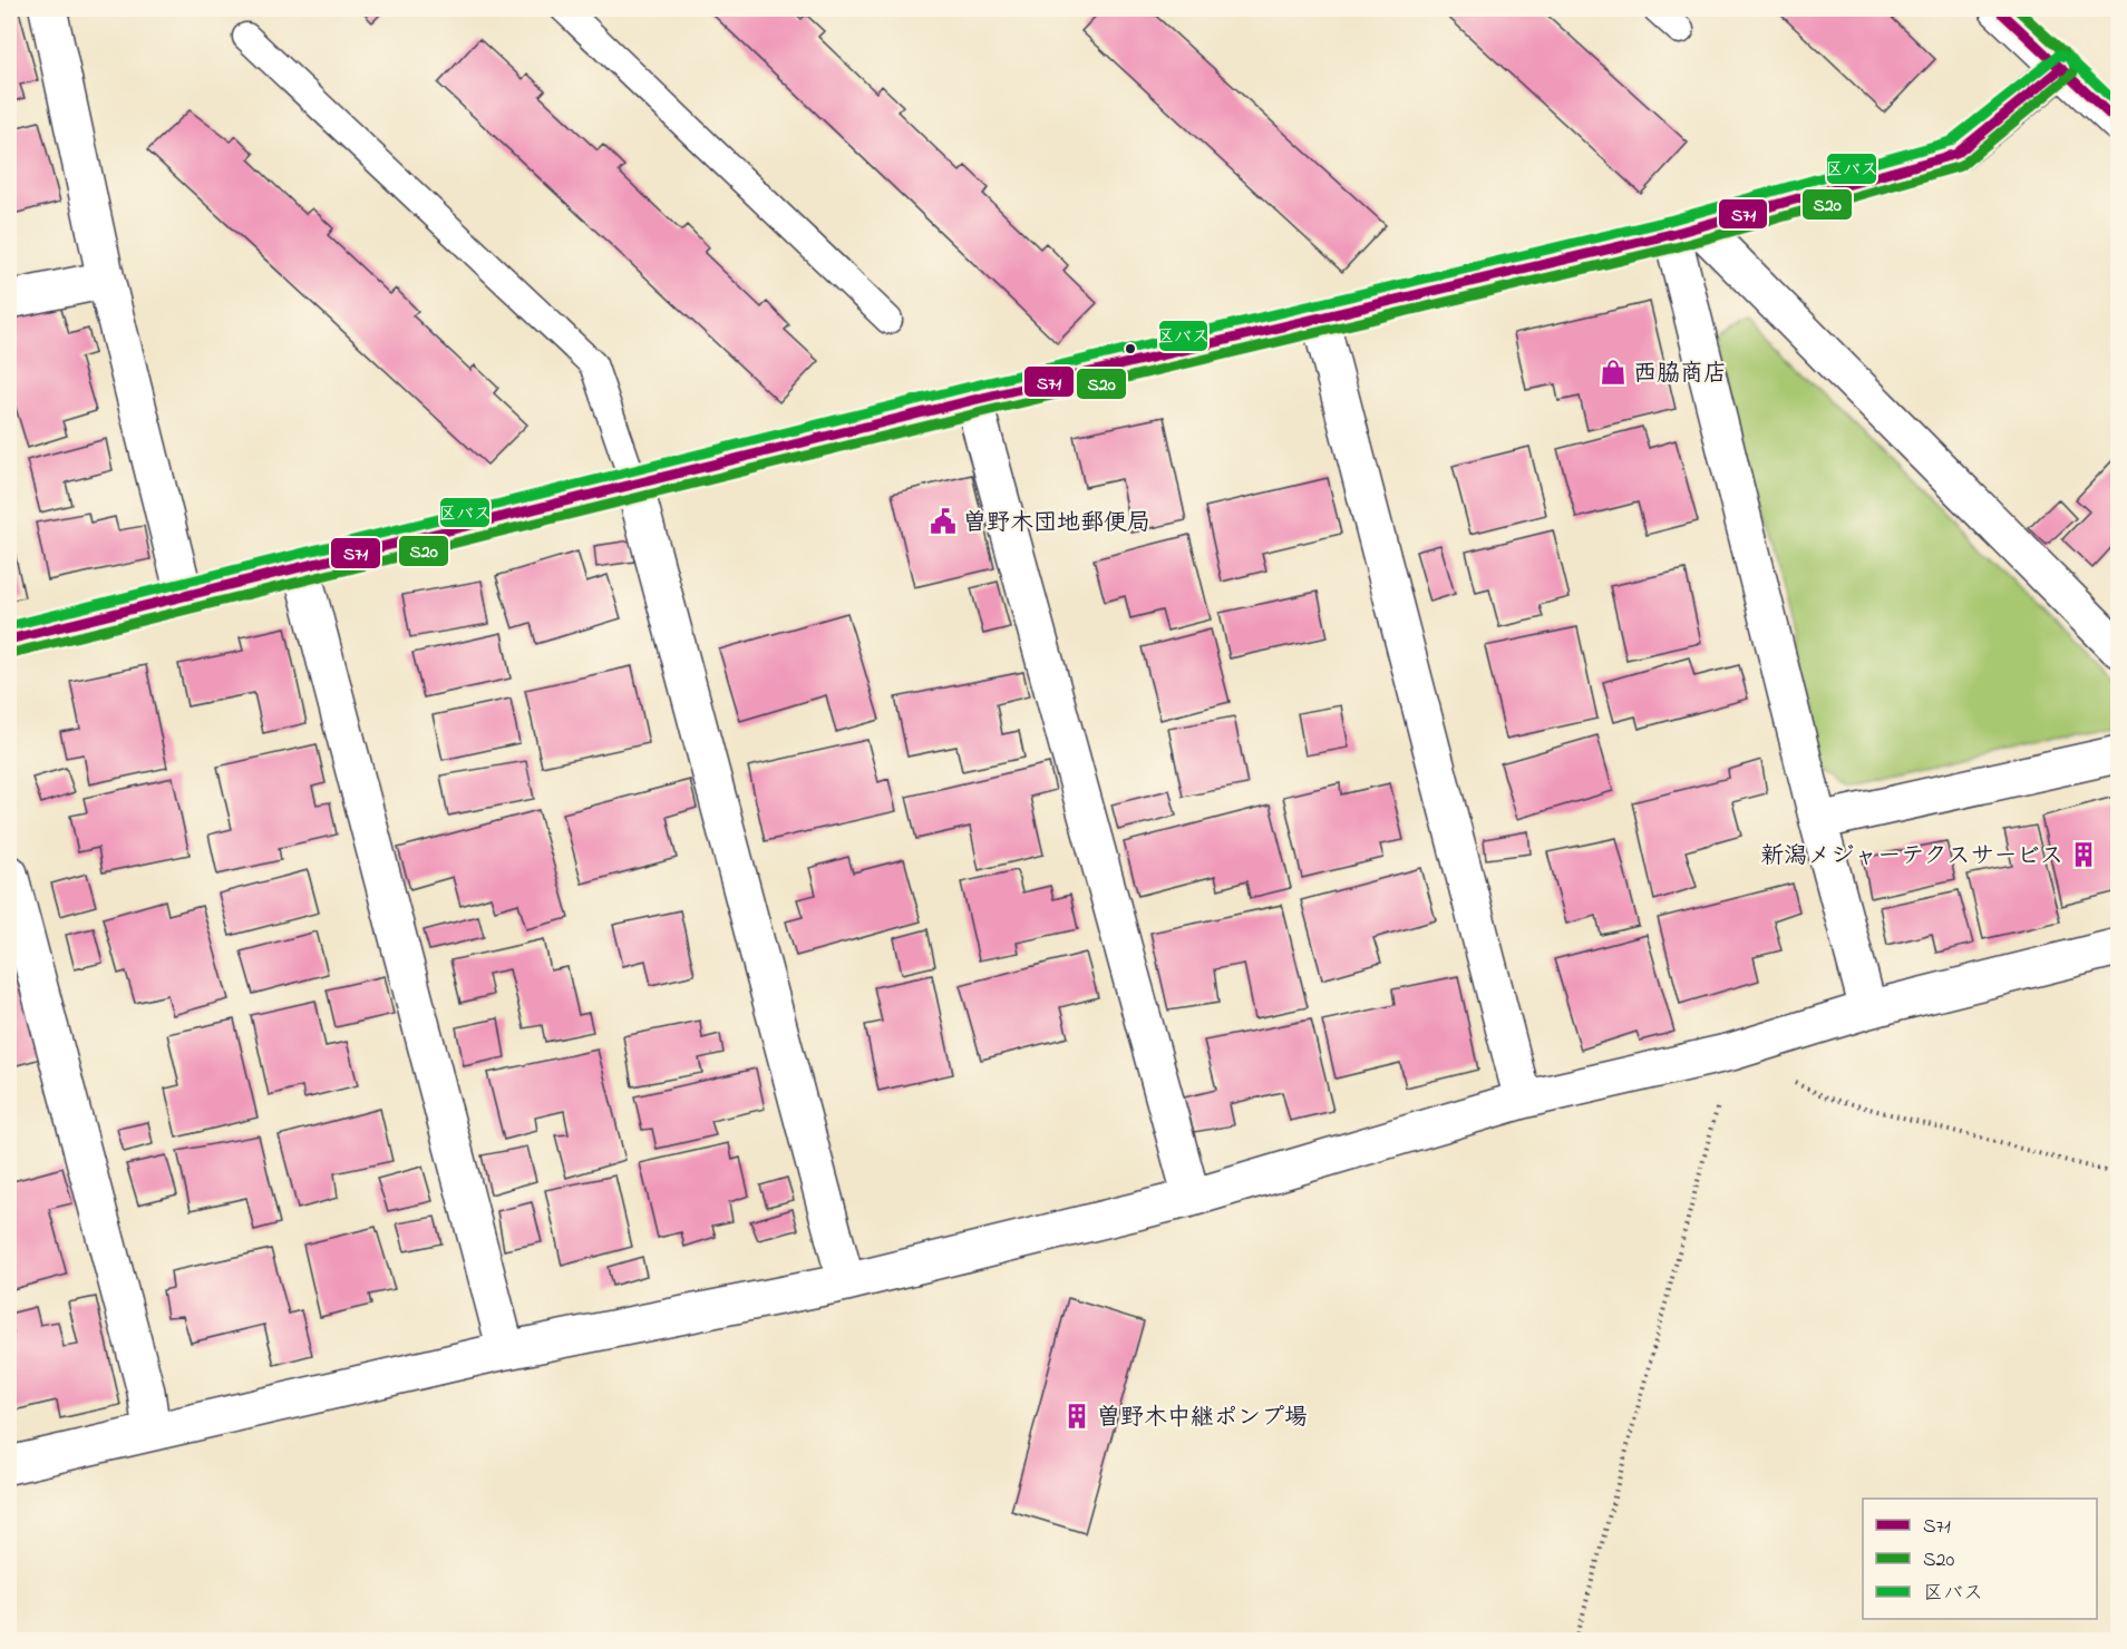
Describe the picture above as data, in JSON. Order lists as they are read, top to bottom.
{
  "places": {
    "shop": ["西脇商店"],
    "public building": ["曽野木団地郵便局"],
    "building": ["新潟メジャーテクスサービス", "曽野木中継ポンプ場"]
  },
  "lines": ["transit line S71", "transit line S20", "transit line 区バス"],
  "legend": ["S71", "S20", "区バス"]
}
